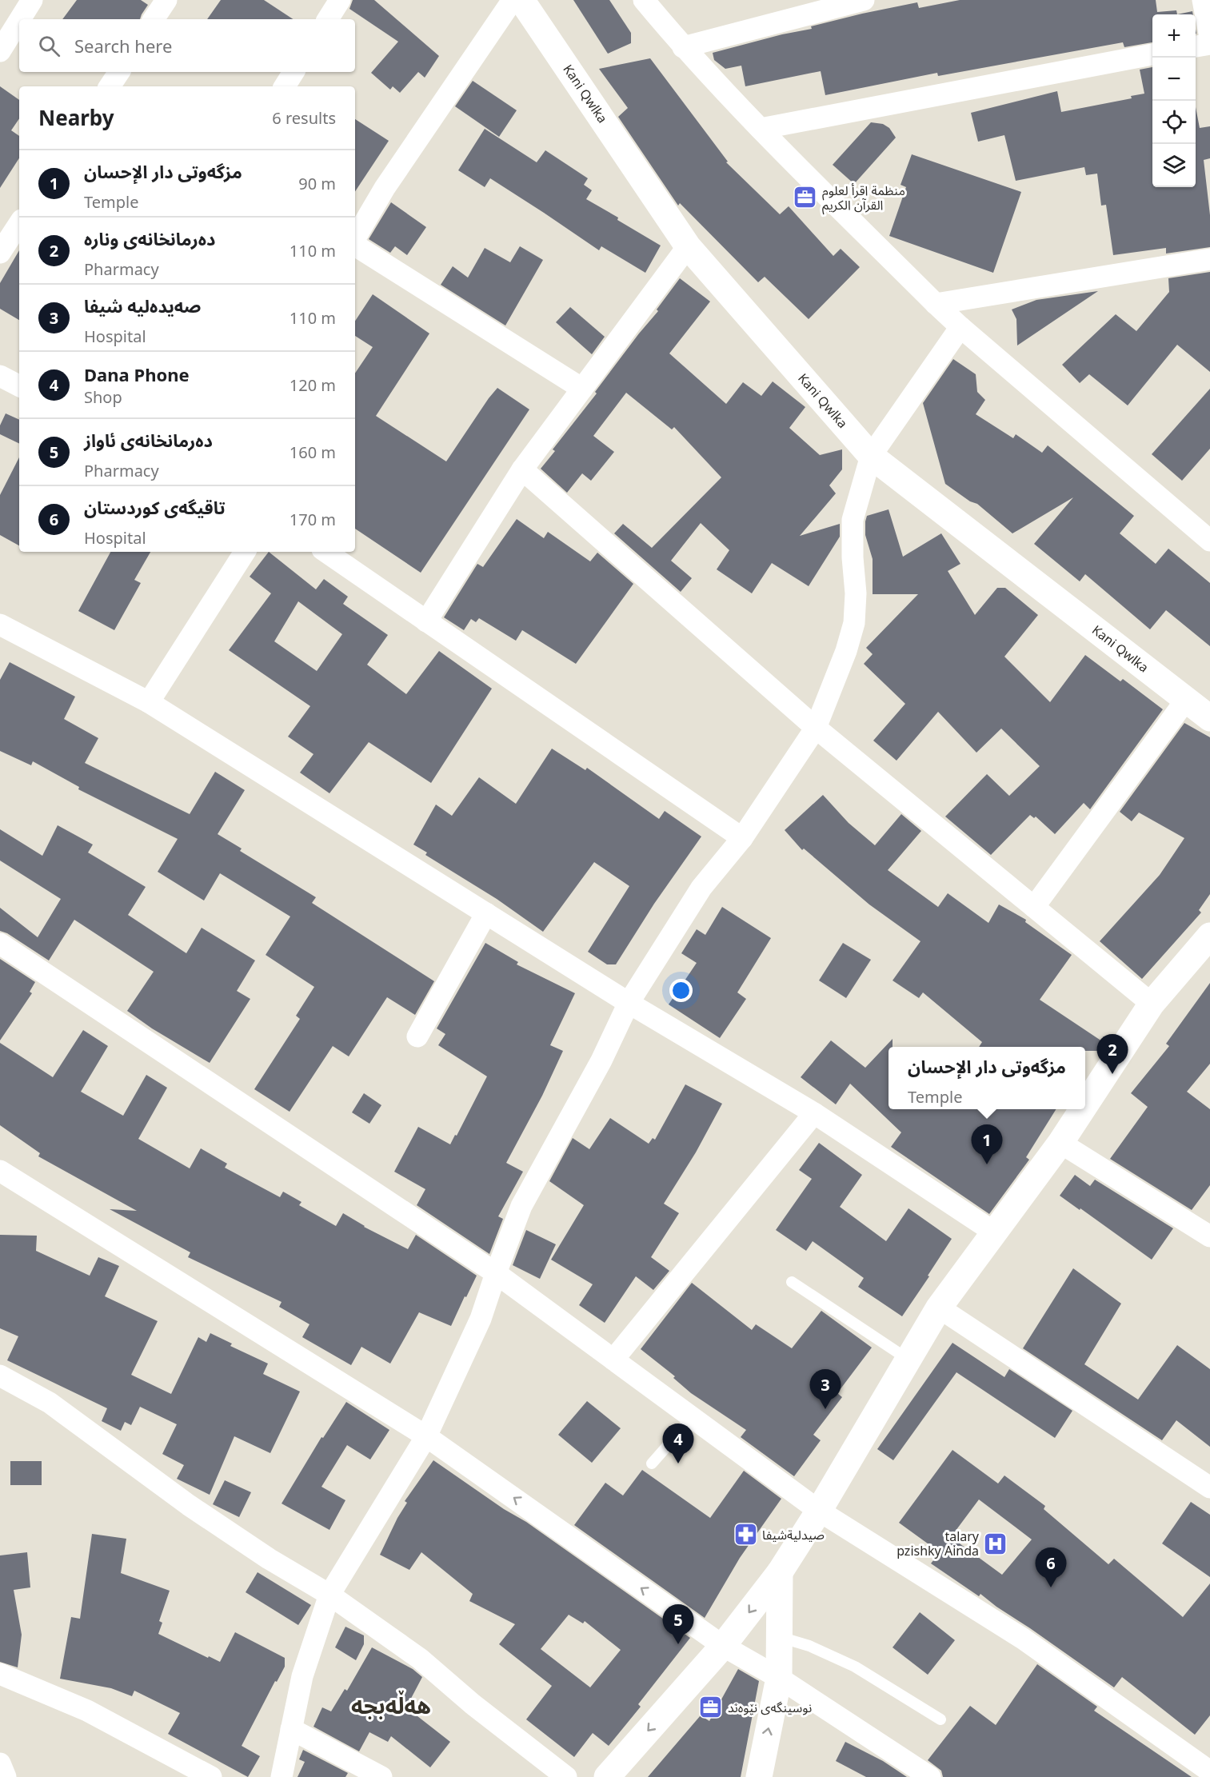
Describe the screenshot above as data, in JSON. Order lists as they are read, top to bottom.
{
  "streets": {
    "main road": ["Kani Qwlka"]
  },
  "districts": ["ھەڵەبجە"],
  "places": {
    "office": ["منظمة اقرأ لعلوم القرآن الكريم", "نوسینگەی نێوەند"],
    "pharmacy": ["صیدلیةشیفا"],
    "hospital": ["talary pzishky Ainda"]
  },
  "page": {
    "map_buttons": ["+", "−"],
    "search": "Search here",
    "heading": ["Nearby", "6 results"],
    "list": [
      {
        "mark": "1",
        "name": "مزگەوتی دار الإحسان",
        "note": "Temple",
        "value": "90 m"
      },
      {
        "mark": "2",
        "name": "دەرمانخانەی ونارە",
        "note": "Pharmacy",
        "value": "110 m"
      },
      {
        "mark": "3",
        "name": "صەیدەلیە شیفا",
        "note": "Hospital",
        "value": "110 m"
      },
      {
        "mark": "4",
        "name": "Dana Phone",
        "note": "Shop",
        "value": "120 m"
      },
      {
        "mark": "5",
        "name": "دەرمانخانەی ئاواز",
        "note": "Pharmacy",
        "value": "160 m"
      },
      {
        "mark": "6",
        "name": "تاقیگەی کوردستان",
        "note": "Hospital",
        "value": "170 m"
      }
    ],
    "pins": [
      "2",
      "1",
      "3",
      "4",
      "6",
      "5"
    ],
    "popup": ["مزگەوتی دار الإحسان", "Temple"]
  }
}
